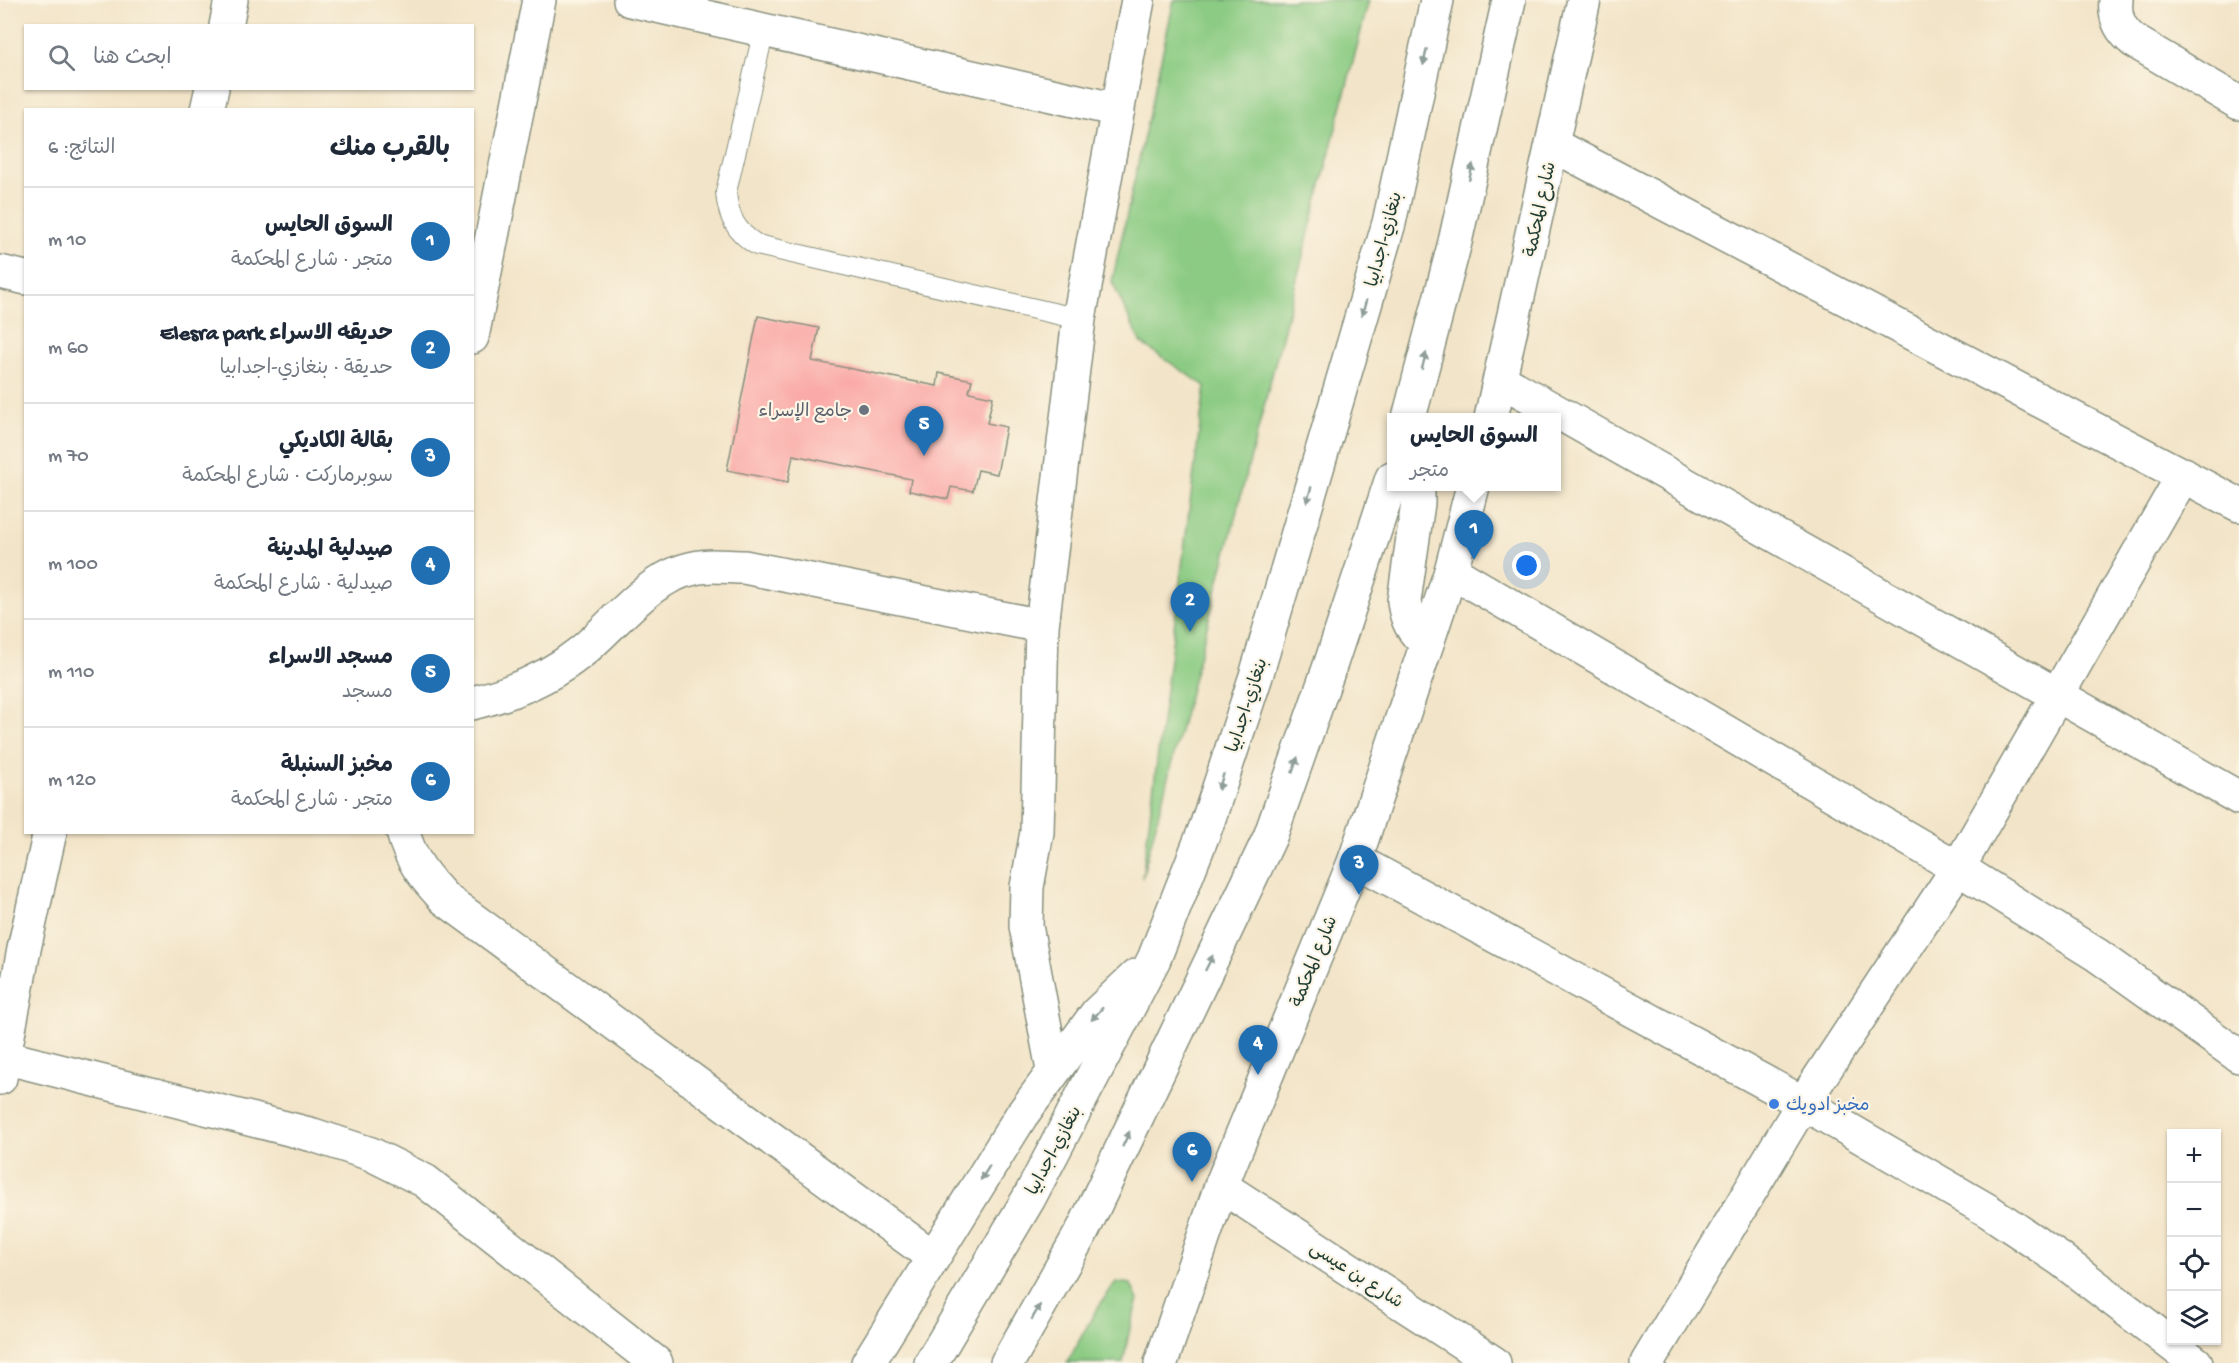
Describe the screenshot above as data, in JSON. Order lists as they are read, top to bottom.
{
  "streets": {
    "main road": ["شارع المحكمة", "بنغازي-اجدابيا", "شارع بن عيسى"]
  },
  "crossings": [
    ["شارع المحكمة", "شارع بن عيسى"]
  ],
  "places": ["جامع الإسراء", "مخبز ادويك"],
  "page": {
    "search": "ابحث هنا",
    "heading": ["بالقرب منك", "النتائج: 6"],
    "list": [
      {
        "mark": "1",
        "name": "السوق الحايس",
        "note": "متجر · شارع المحكمة",
        "value": "10 m"
      },
      {
        "mark": "2",
        "name": "حديقه الاسراء Elesra park",
        "note": "حديقة · بنغازي-اجدابيا",
        "value": "60 m"
      },
      {
        "mark": "3",
        "name": "بقالة الكاديكي",
        "note": "سوبرماركت · شارع المحكمة",
        "value": "70 m"
      },
      {
        "mark": "4",
        "name": "صيدلية المدينة",
        "note": "صيدلية · شارع المحكمة",
        "value": "100 m"
      },
      {
        "mark": "5",
        "name": "مسجد الاسراء",
        "note": "مسجد",
        "value": "110 m"
      },
      {
        "mark": "6",
        "name": "مخبز السنبلة",
        "note": "متجر · شارع المحكمة",
        "value": "120 m"
      }
    ],
    "pins": [
      "5",
      "1",
      "2",
      "3",
      "4",
      "6"
    ],
    "popup": ["السوق الحايس", "متجر"],
    "map_buttons": ["+", "−"]
  }
}
